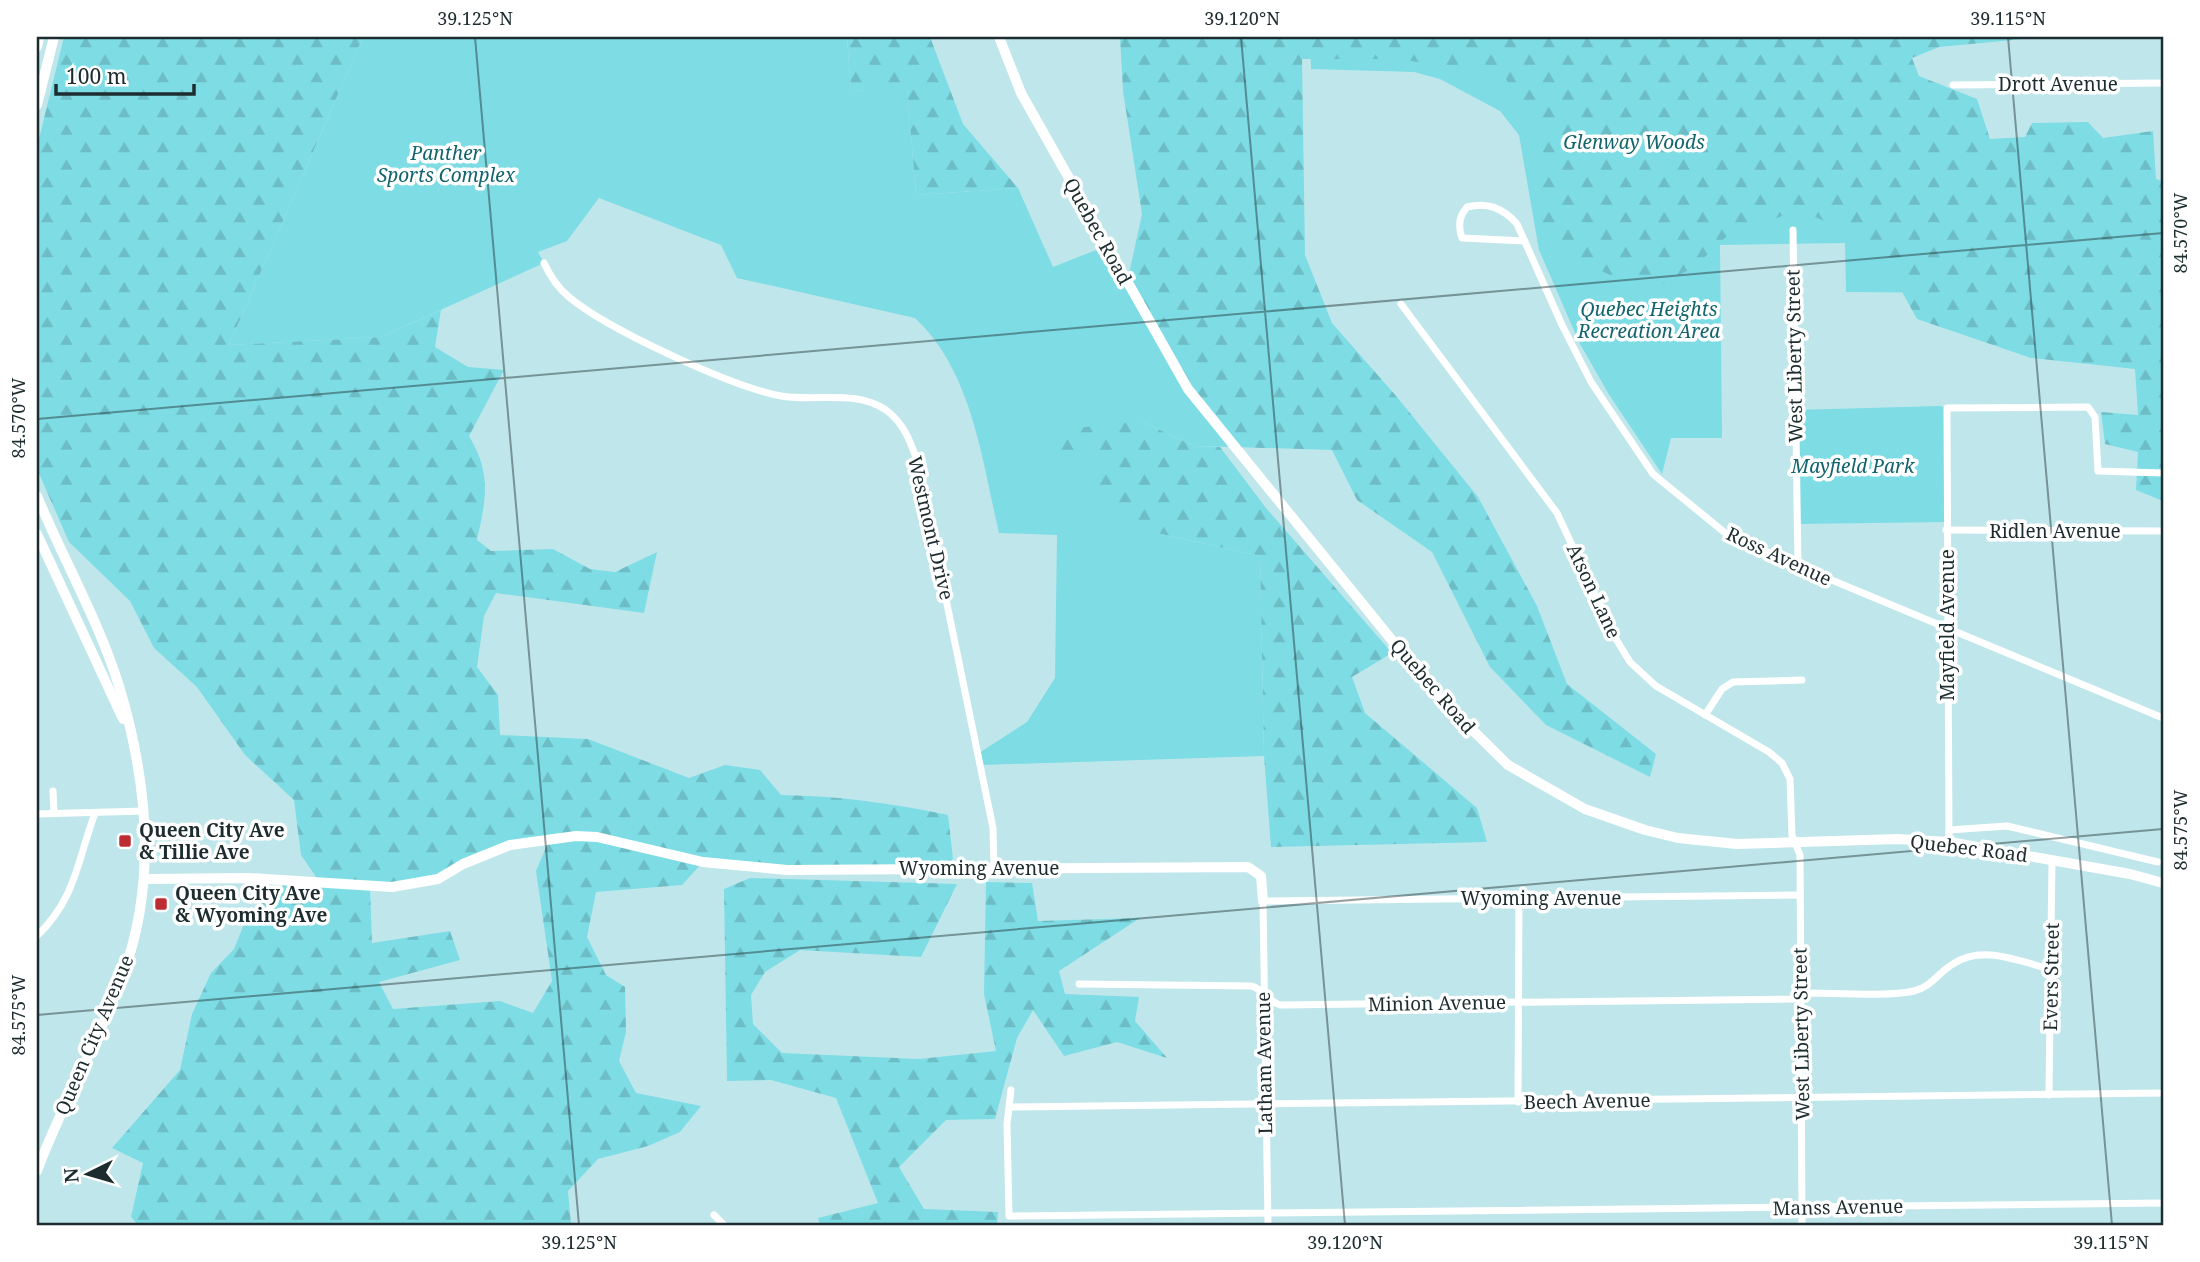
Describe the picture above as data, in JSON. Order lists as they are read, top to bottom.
{
  "streets": {
    "street": [
      "Drott Avenue",
      "Quebec Road",
      "West Liberty Street",
      "Westmont Drive",
      "Ridlen Avenue",
      "Ross Avenue",
      "Atson Lane",
      "Mayfield Avenue",
      "Wyoming Avenue",
      "Evers Street",
      "Minion Avenue",
      "Queen City Avenue",
      "Latham Avenue",
      "Beech Avenue",
      "Manss Avenue"
    ]
  },
  "crossings": [
    ["Quebec Road", "West Liberty Street"],
    ["Quebec Road", "Atson Lane"],
    ["Quebec Road", "Mayfield Avenue"],
    ["Quebec Road", "Evers Street"],
    ["West Liberty Street", "Ross Avenue"],
    ["West Liberty Street", "Atson Lane"],
    ["West Liberty Street", "Wyoming Avenue"],
    ["West Liberty Street", "Minion Avenue"],
    ["West Liberty Street", "Beech Avenue"],
    ["West Liberty Street", "Manss Avenue"],
    ["Westmont Drive", "Wyoming Avenue"],
    ["Ridlen Avenue", "Mayfield Avenue"],
    ["Ross Avenue", "Mayfield Avenue"],
    ["Wyoming Avenue", "Queen City Avenue"],
    ["Wyoming Avenue", "Latham Avenue"],
    ["Evers Street", "Minion Avenue"],
    ["Evers Street", "Beech Avenue"],
    ["Minion Avenue", "Latham Avenue"],
    ["Latham Avenue", "Beech Avenue"],
    ["Latham Avenue", "Manss Avenue"],
    ["Beech Avenue", "Manss Avenue"]
  ],
  "parks": [
    "Glenway Woods",
    "Panther Sports Complex",
    "Quebec Heights Recreation Area",
    "Mayfield Park"
  ],
  "places": {
    "transit": ["Queen City Ave & Tillie Ave", "Queen City Ave & Wyoming Ave"]
  },
  "scale_bar": "100 m",
  "north": "left",
  "coordinates": [
    "39.125°N",
    "39.120°N",
    "39.115°N",
    "84.570°W",
    "84.575°W"
  ]
}
